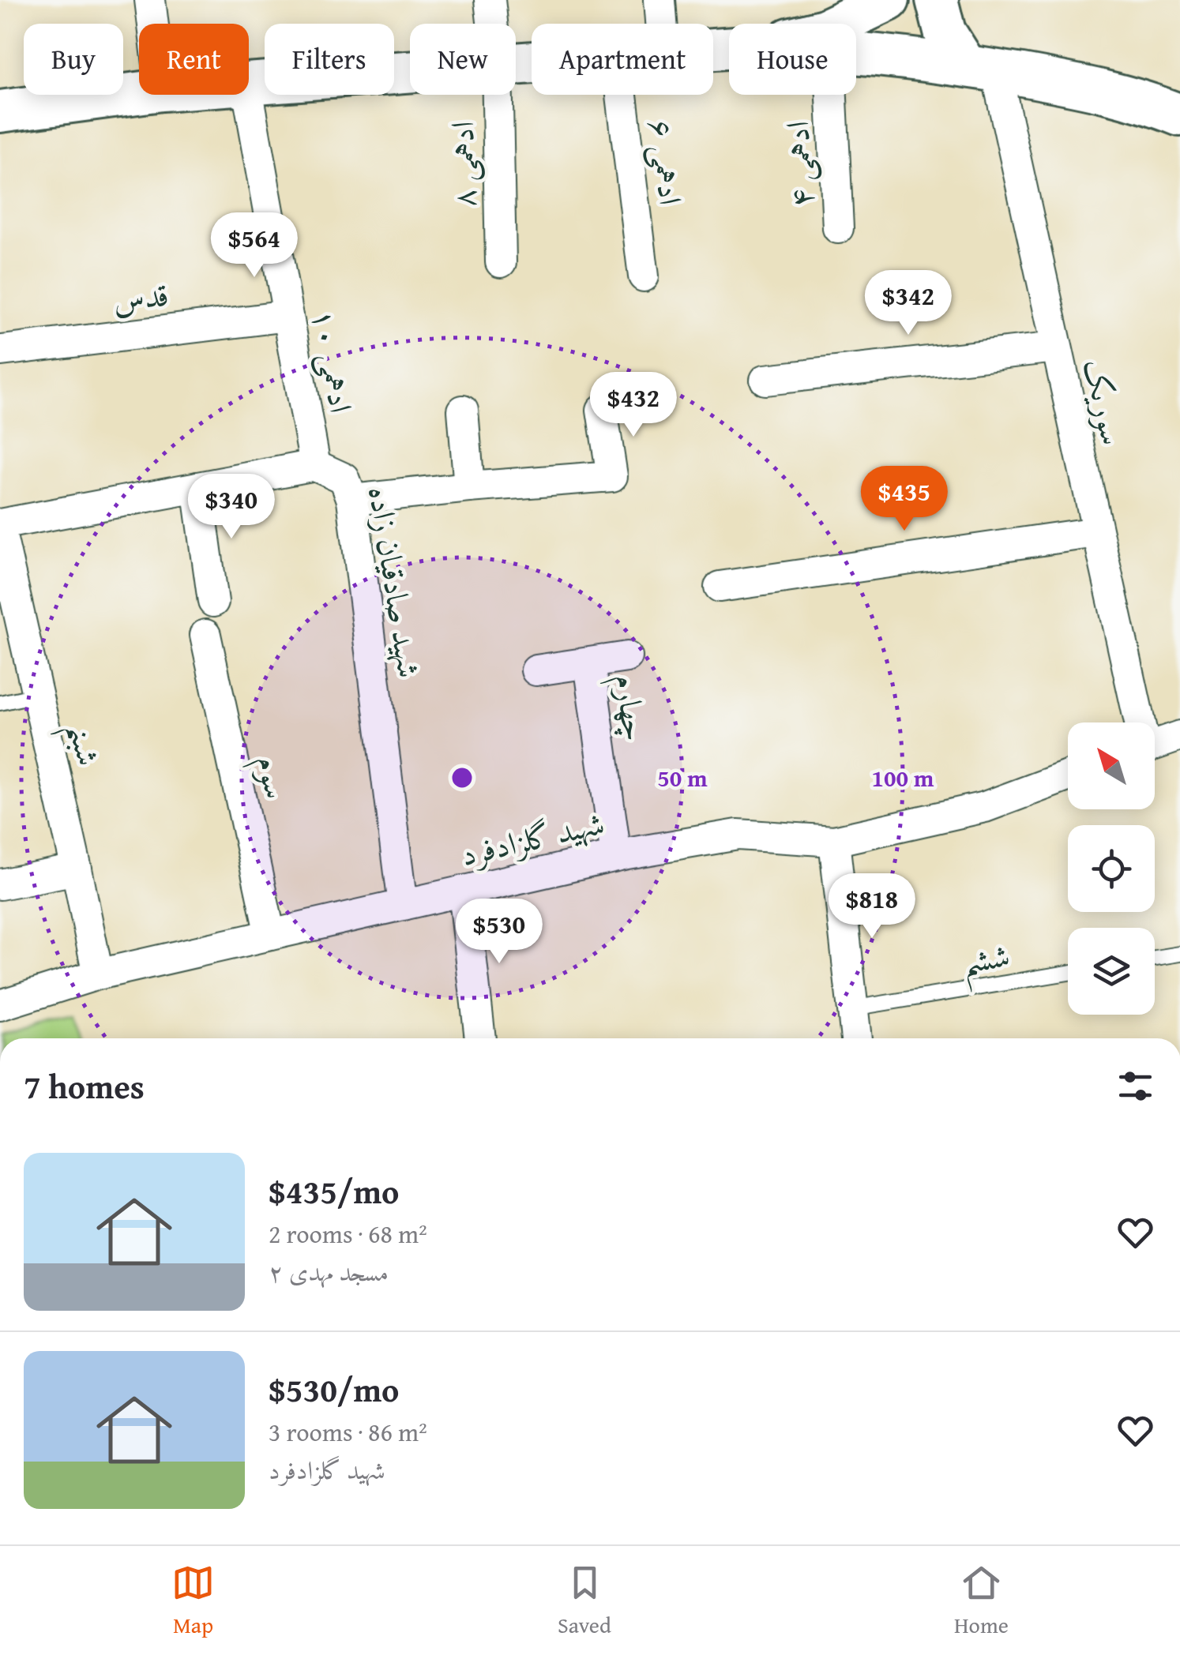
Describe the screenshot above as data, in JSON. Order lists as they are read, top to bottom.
{
  "streets": {
    "street": [
      "ادهمی ۶",
      "ادهمی ۸",
      "ادهمی ۴",
      "قدس",
      "ادهمی ۱۰",
      "سوریک",
      "شهید صادقیان زاده",
      "چهارم",
      "شبنم",
      "سوم",
      "شهید گلزادفرد"
    ],
    "lane": ["ششم"]
  },
  "crossings": [
    ["قدس", "ادهمی ۱۰"],
    ["ادهمی ۱۰", "شهید صادقیان زاده"],
    ["شهید صادقیان زاده", "شهید گلزادفرد"],
    ["چهارم", "شهید گلزادفرد"],
    ["شبنم", "شهید گلزادفرد"],
    ["سوم", "شهید گلزادفرد"]
  ],
  "north": "top left",
  "page": {
    "chip": [
      "Buy",
      "Rent",
      "Filters",
      "New",
      "Apartment",
      "House"
    ],
    "price": [
      "$564",
      "$342",
      "$432",
      "$435",
      "$340",
      "$818",
      "$530"
    ],
    "heading": "7 homes",
    "list": [
      {
        "name": "$435/mo",
        "note": "2 rooms · 68 m² · مسجد مهدی ۲"
      },
      {
        "name": "$530/mo",
        "note": "3 rooms · 86 m² · شهید گلزادفرد"
      }
    ],
    "tabs": ["Map", "Saved", "Home"]
  },
  "rings": ["50 m", "100 m"]
}
